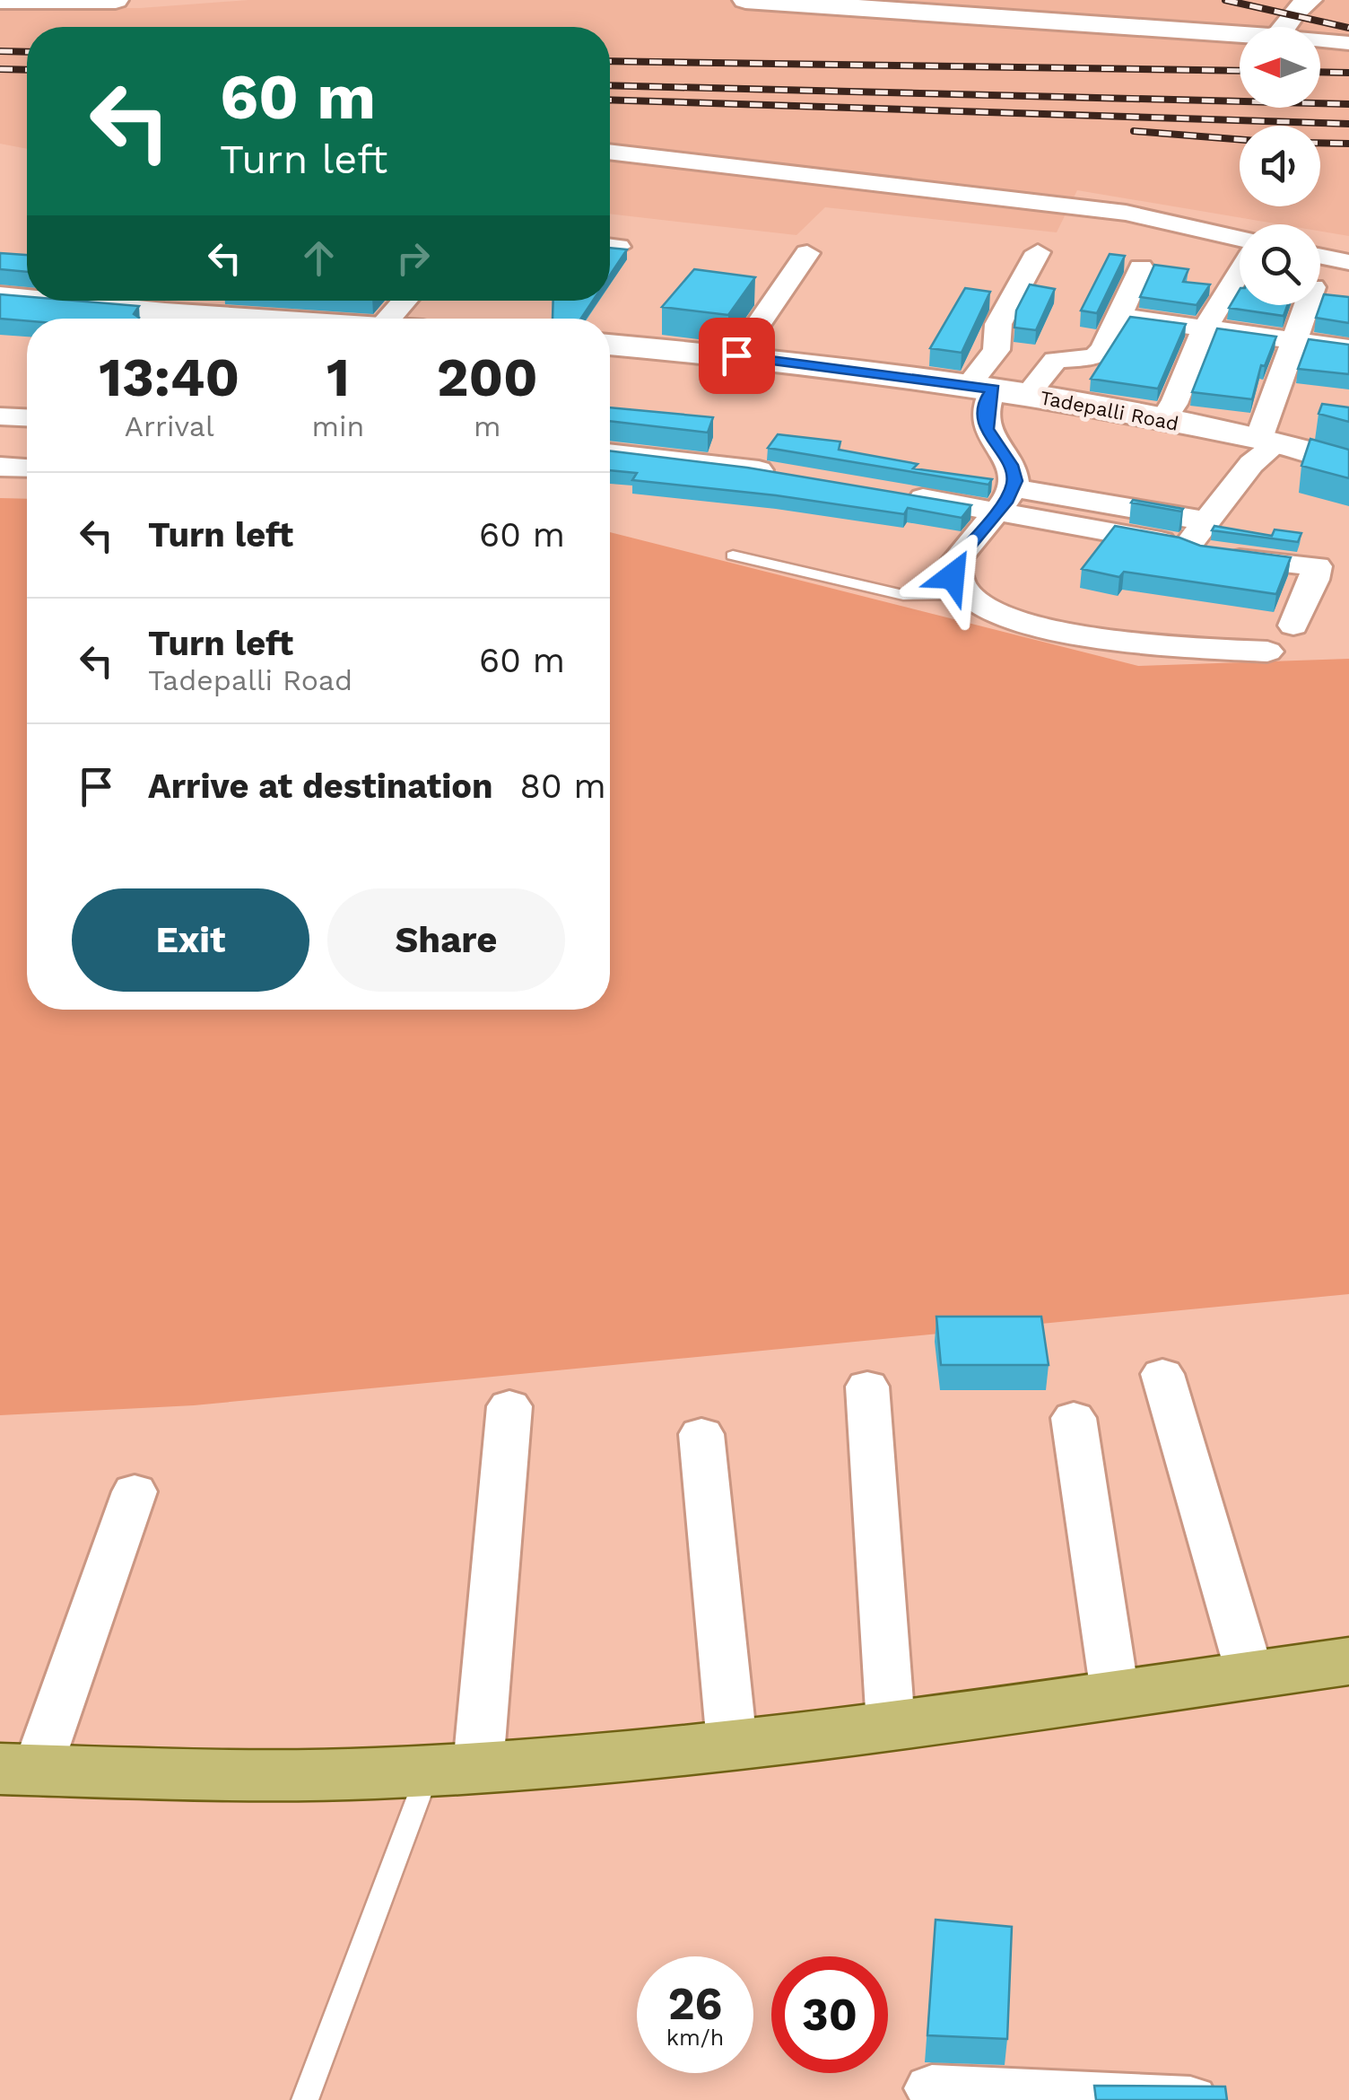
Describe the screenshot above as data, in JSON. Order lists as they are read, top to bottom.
{
  "streets": {
    "street": ["Tadepalli Road"]
  },
  "north": "left",
  "page": {
    "turn": ["60 m", "Turn left"],
    "eta": [
      "13:40",
      "Arrival",
      "1",
      "min",
      "200",
      "m"
    ],
    "list": [
      {
        "name": "Turn left",
        "value": "60 m"
      },
      {
        "name": "Turn left",
        "note": "Tadepalli Road",
        "value": "60 m"
      },
      {
        "name": "Arrive at destination",
        "value": "80 m"
      }
    ],
    "buttons": ["Exit", "Share"],
    "speed": "26 km/h",
    "limit": "30"
  }
}
